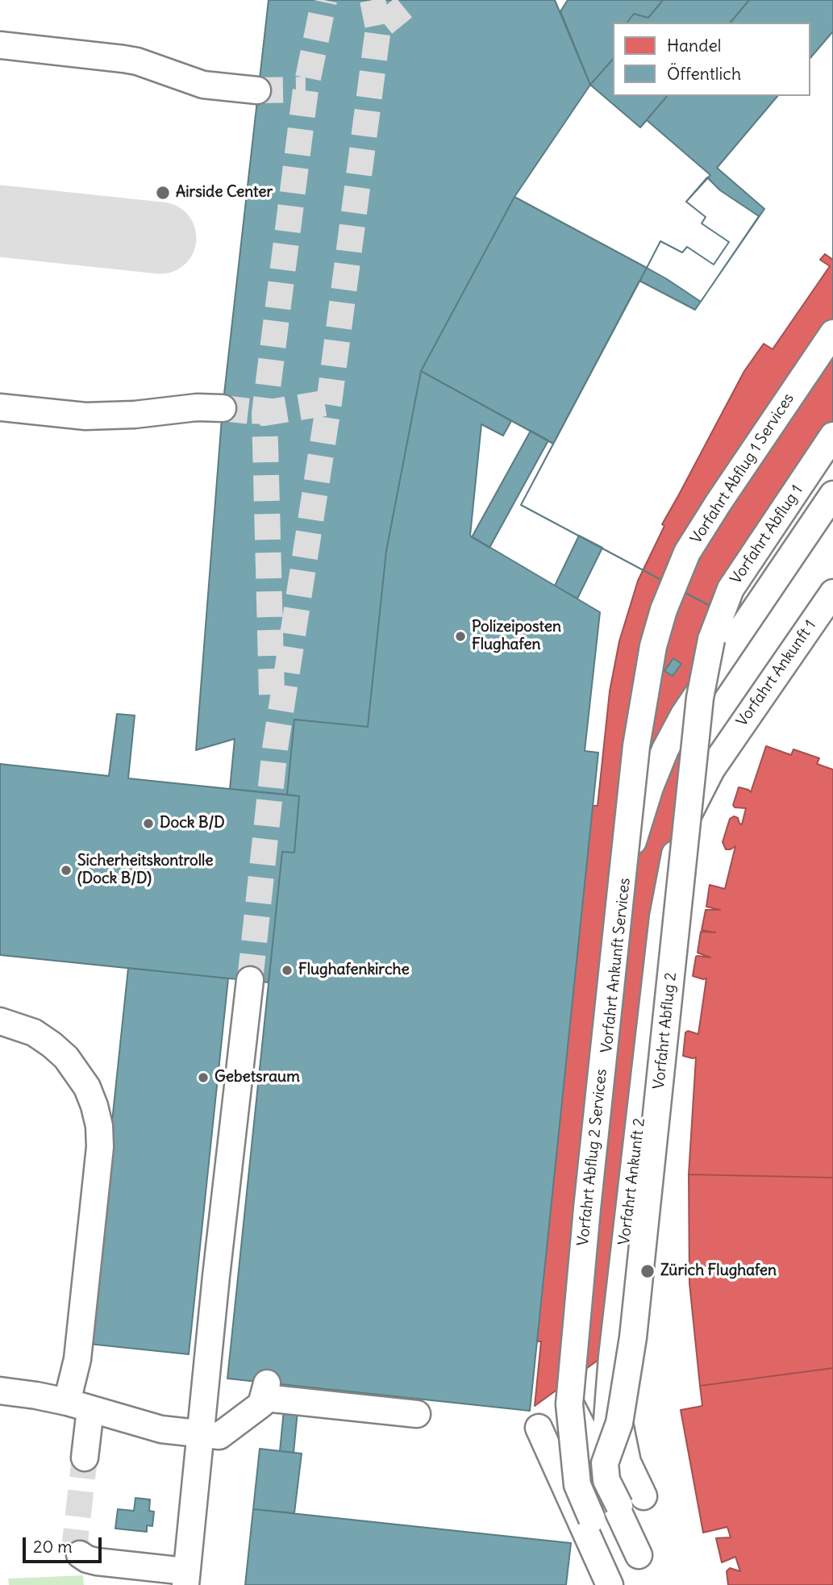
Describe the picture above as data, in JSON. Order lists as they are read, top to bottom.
{
  "streets": {
    "lane": [
      "Vorfahrt Abflug 1 Services",
      "Vorfahrt Abflug 1",
      "Vorfahrt Ankunft 1",
      "Vorfahrt Ankunft Services",
      "Vorfahrt Abflug 2",
      "Vorfahrt Abflug 2 Services",
      "Vorfahrt Ankunft 2"
    ]
  },
  "crossings": [
    ["Vorfahrt Abflug 1 Services", "Vorfahrt Abflug 2 Services"],
    ["Vorfahrt Abflug 1", "Vorfahrt Abflug 2"],
    ["Vorfahrt Ankunft 1", "Vorfahrt Ankunft 2"],
    ["Vorfahrt Ankunft Services", "Vorfahrt Ankunft 2"]
  ],
  "places": [
    "Airside Center",
    "Polizeiposten Flughafen",
    "Dock B/D",
    "Sicherheitskontrolle (Dock B/D)",
    "Flughafenkirche",
    "Gebetsraum",
    "Zürich Flughafen"
  ],
  "legend": ["Handel", "Öffentlich"],
  "scale_bar": "20 m"
}
